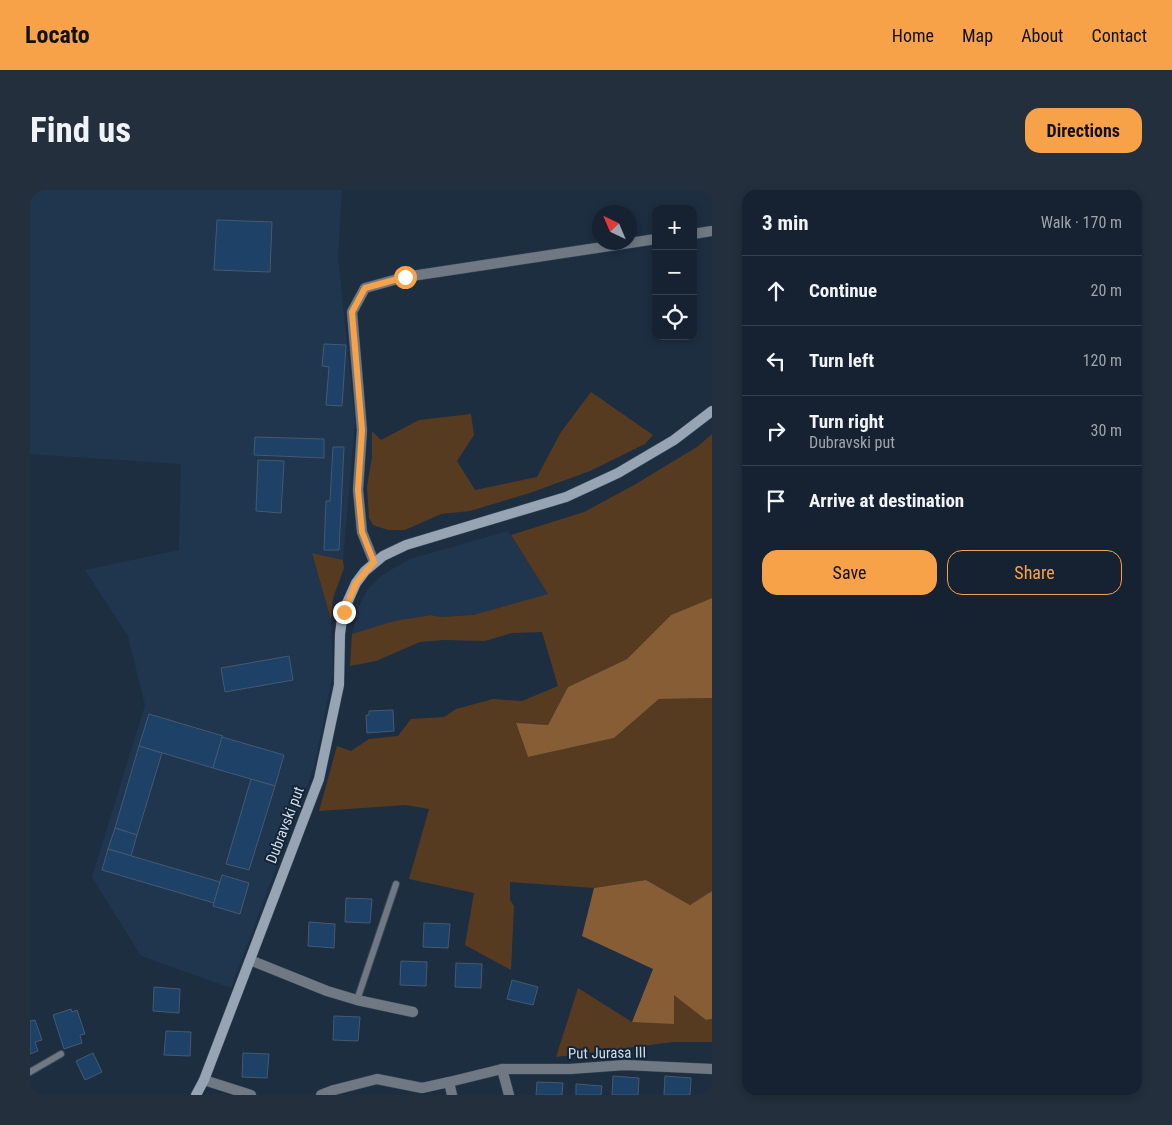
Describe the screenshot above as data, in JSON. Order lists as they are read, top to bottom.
{
  "streets": {
    "main road": ["Dubravski put"],
    "street": ["Put Jurasa III"]
  },
  "north": "top left",
  "page": {
    "header": "Locato",
    "nav": [
      "Home",
      "Map",
      "About",
      "Contact"
    ],
    "buttons": [
      "Directions",
      ["Save", "Share"]
    ],
    "title": "Find us",
    "heading": ["3 min", "Walk · 170 m"],
    "map_buttons": ["+", "−"],
    "list": [
      ["Continue", "20 m"],
      ["Turn left", "120 m"],
      ["Turn right", "Dubravski put", "30 m"],
      "Arrive at destination"
    ]
  }
}
